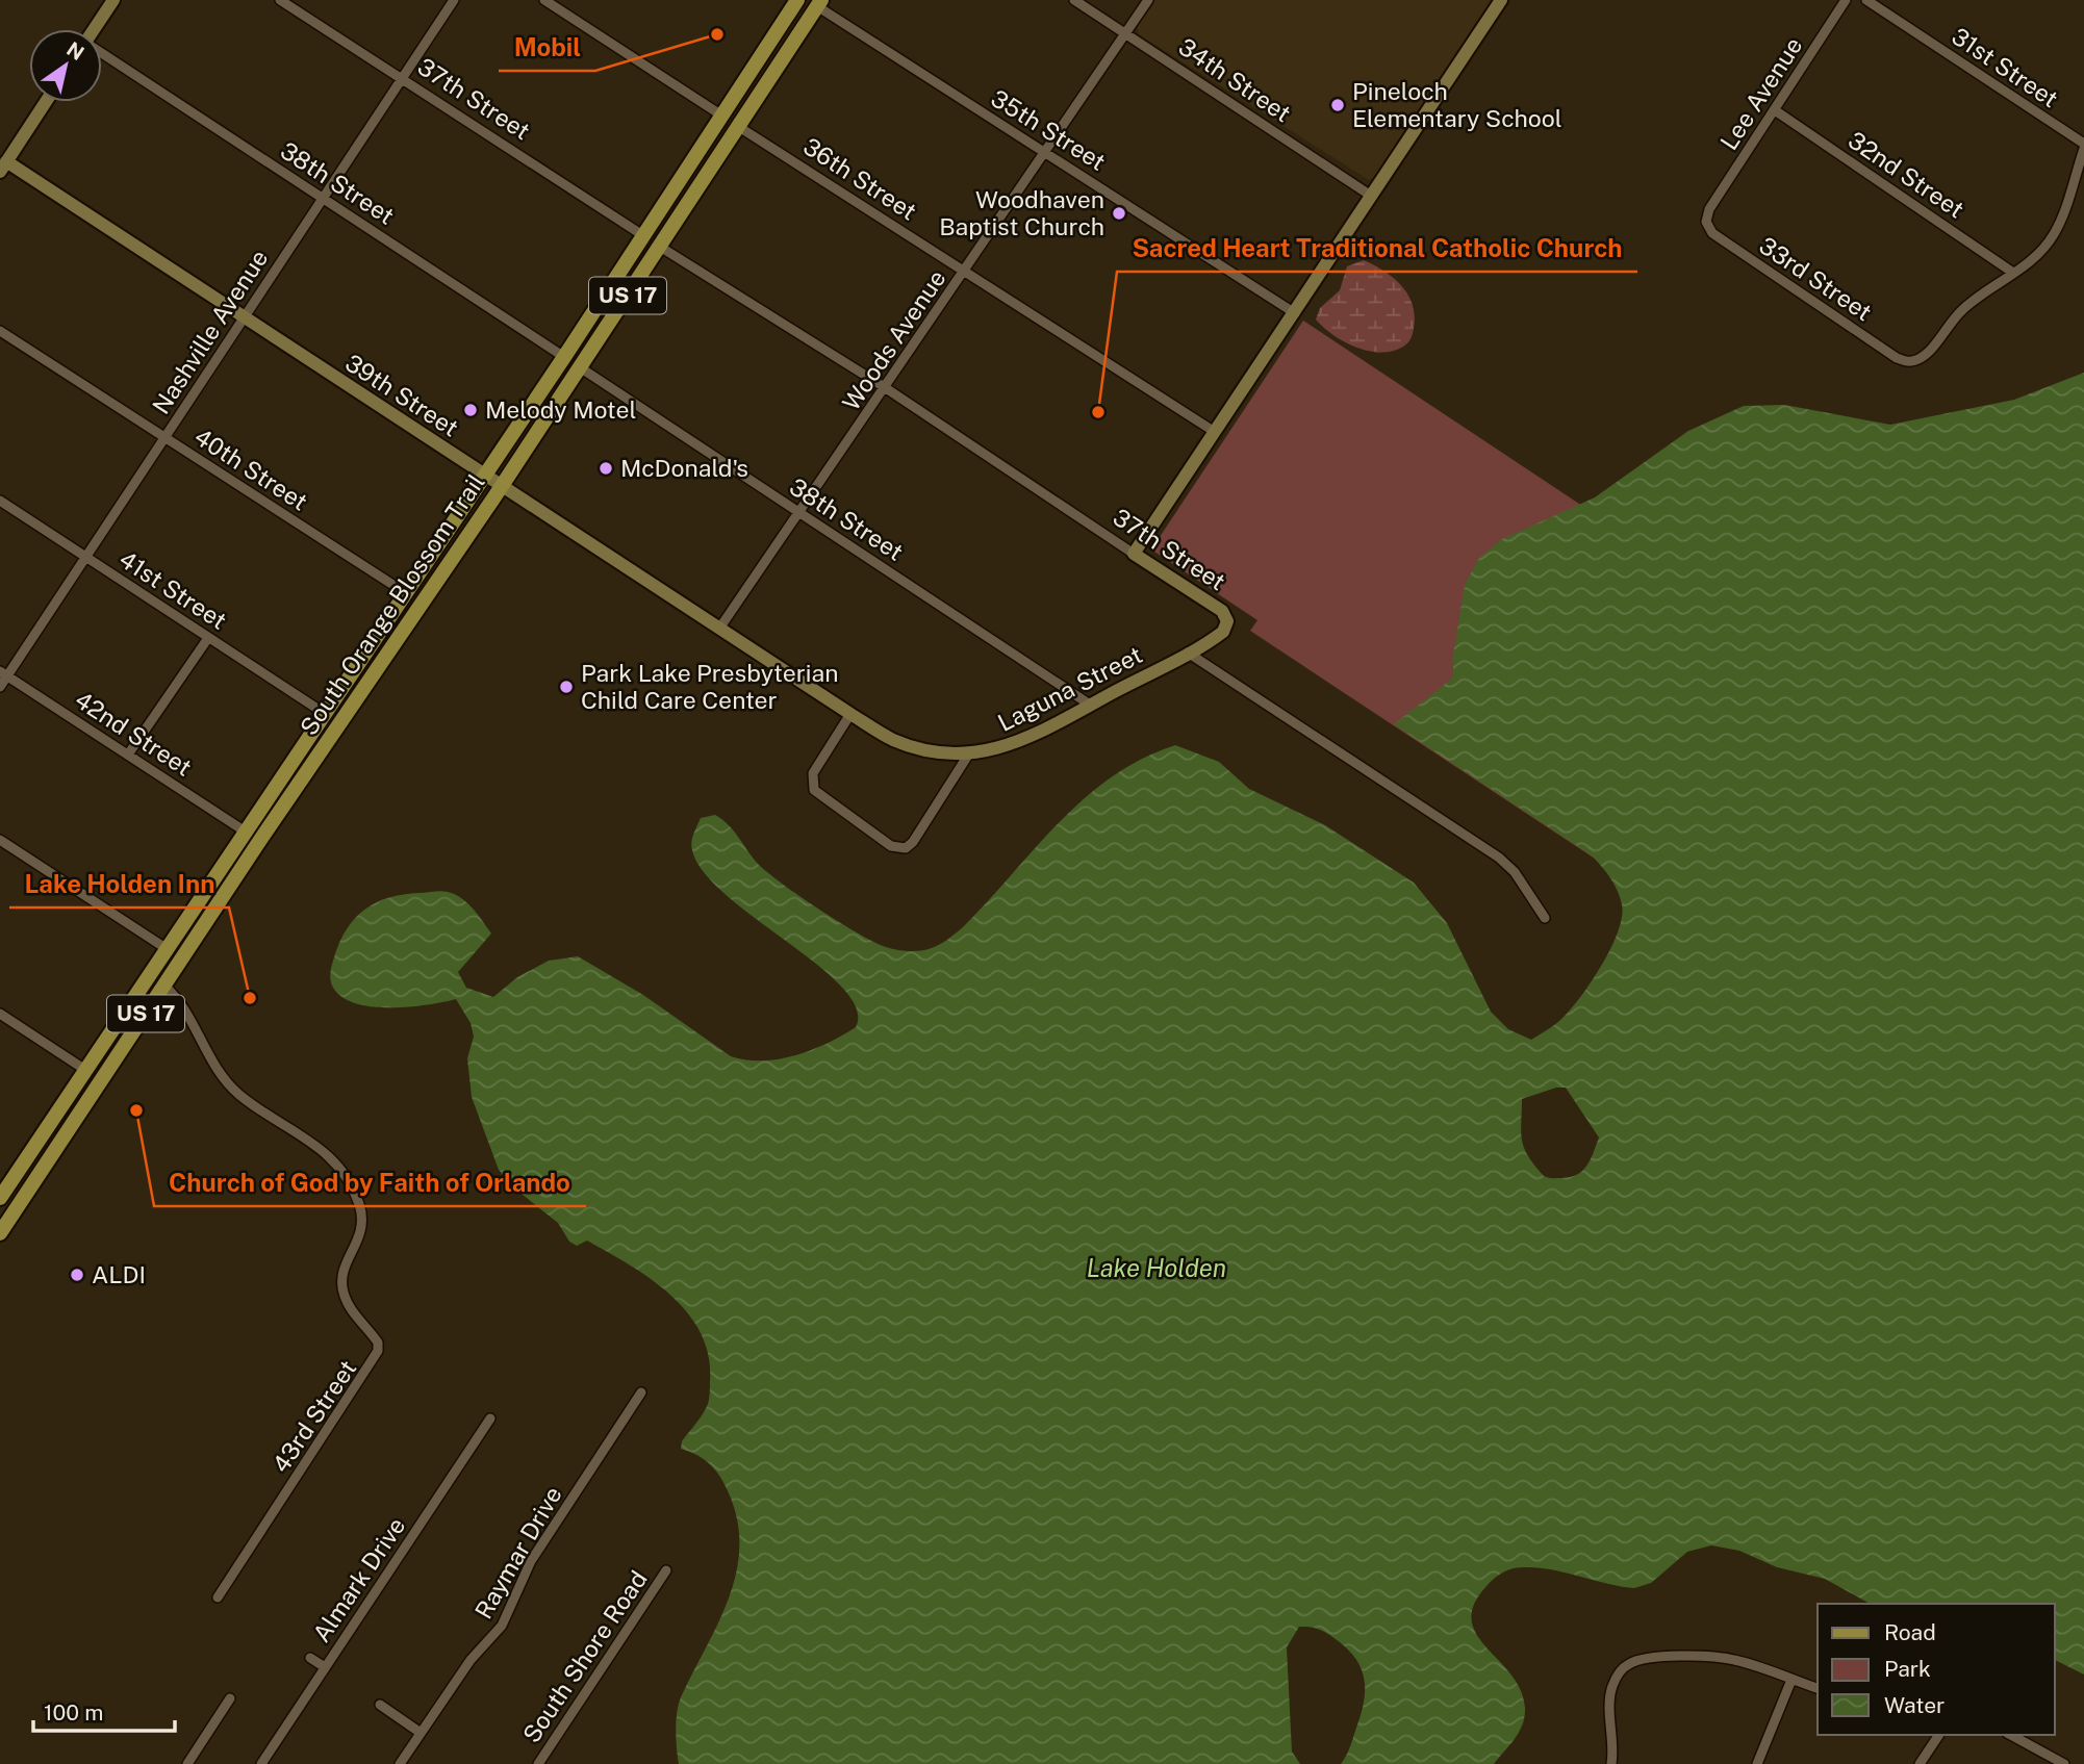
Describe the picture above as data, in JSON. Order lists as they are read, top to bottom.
{
  "streets": {
    "main road": ["US 17", "South Orange Blossom Trail"],
    "street": [
      "31st Street",
      "34th Street",
      "Lee Avenue",
      "37th Street",
      "35th Street",
      "32nd Street",
      "36th Street",
      "38th Street",
      "33rd Street",
      "Nashville Avenue",
      "Woods Avenue",
      "39th Street",
      "40th Street",
      "41st Street",
      "Laguna Street",
      "42nd Street",
      "43rd Street",
      "Raymar Drive",
      "Almark Drive",
      "South Shore Road"
    ]
  },
  "crossings": [
    ["34th Street", "Woods Avenue"],
    ["Lee Avenue", "32nd Street"],
    ["Lee Avenue", "33rd Street"],
    ["37th Street", "Nashville Avenue"],
    ["37th Street", "Woods Avenue"],
    ["37th Street", "South Orange Blossom Trail"],
    ["37th Street", "Laguna Street"],
    ["35th Street", "Woods Avenue"],
    ["35th Street", "South Orange Blossom Trail"],
    ["32nd Street", "33rd Street"],
    ["36th Street", "Woods Avenue"],
    ["36th Street", "South Orange Blossom Trail"],
    ["38th Street", "Nashville Avenue"],
    ["38th Street", "Woods Avenue"],
    ["38th Street", "South Orange Blossom Trail"],
    ["38th Street", "Laguna Street"],
    ["Nashville Avenue", "39th Street"],
    ["Nashville Avenue", "40th Street"],
    ["Nashville Avenue", "41st Street"],
    ["Nashville Avenue", "42nd Street"],
    ["Woods Avenue", "39th Street"],
    ["39th Street", "South Orange Blossom Trail"],
    ["39th Street", "Laguna Street"],
    ["40th Street", "South Orange Blossom Trail"],
    ["41st Street", "South Orange Blossom Trail"],
    ["South Orange Blossom Trail", "42nd Street"],
    ["South Orange Blossom Trail", "43rd Street"]
  ],
  "water": ["Lake Holden"],
  "places": [
    "Mobil",
    "Pineloch Elementary School",
    "Woodhaven Baptist Church",
    "Melody Motel",
    "Sacred Heart Traditional Catholic Church",
    "McDonald's",
    "Park Lake Presbyterian Child Care Center",
    "Lake Holden Inn",
    "Church of God by Faith of Orlando",
    "ALDI"
  ],
  "legend": ["Road", "Park", "Water"],
  "scale_bar": "100 m",
  "north": "top right"
}
